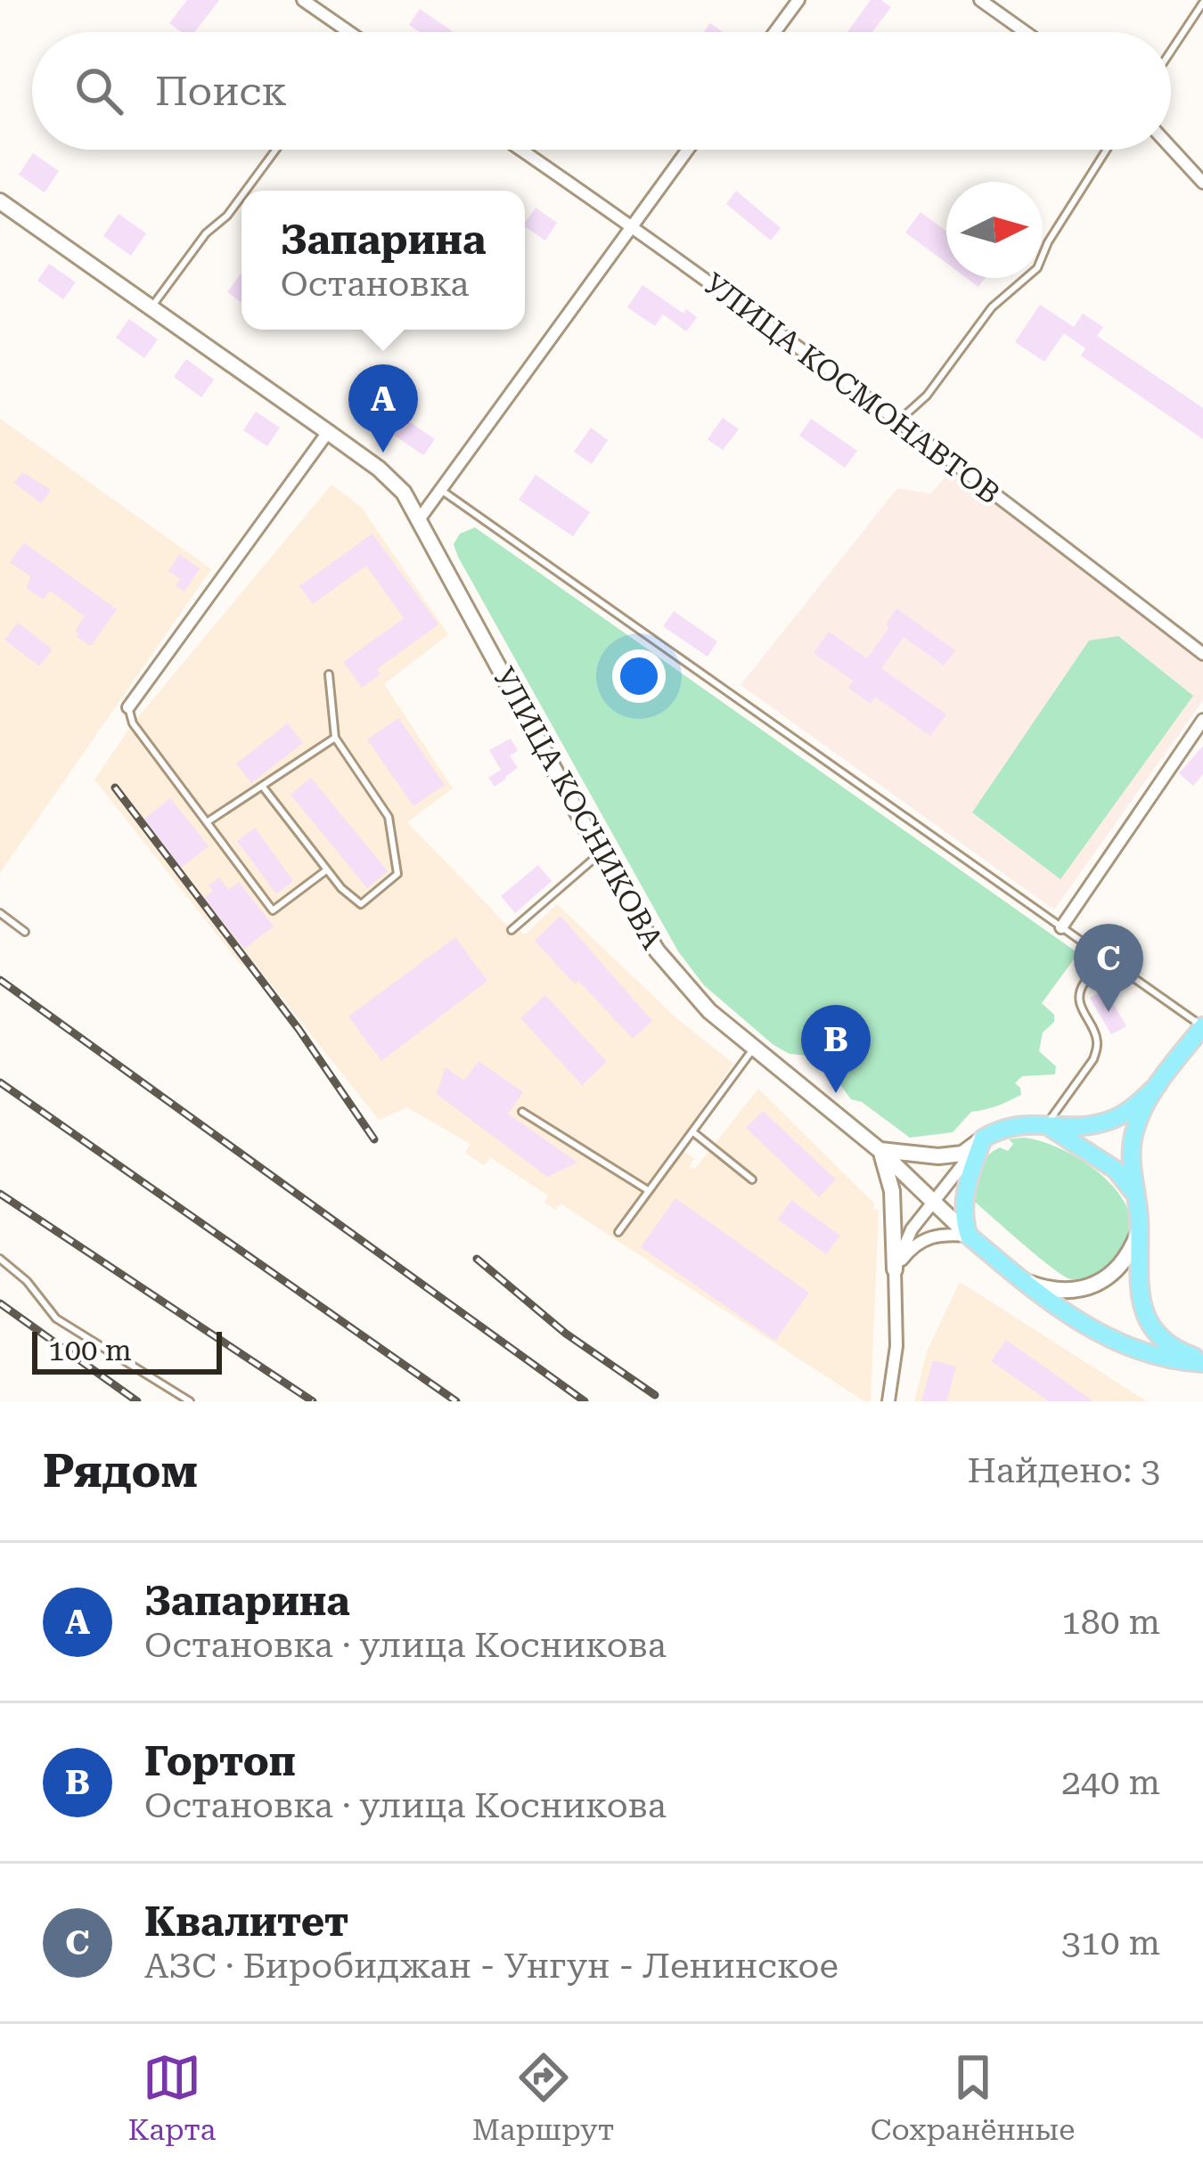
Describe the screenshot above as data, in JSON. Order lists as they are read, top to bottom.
{
  "streets": {
    "main road": ["УЛИЦА КОСНИКОВА"],
    "street": ["УЛИЦА КОСМОНАВТОВ"]
  },
  "scale_bar": "100 m",
  "north": "right",
  "page": {
    "search": "Поиск",
    "popup": ["Запарина", "Остановка"],
    "pins": ["A", "C", "B"],
    "scale": "100 m",
    "heading": ["Рядом", "Найдено: 3"],
    "list": [
      {
        "mark": "A",
        "name": "Запарина",
        "note": "Остановка · улица Косникова",
        "value": "180 m"
      },
      {
        "mark": "B",
        "name": "Гортоп",
        "note": "Остановка · улица Косникова",
        "value": "240 m"
      },
      {
        "mark": "C",
        "name": "Квалитет",
        "note": "АЗС · Биробиджан - Унгун - Ленинское",
        "value": "310 m"
      }
    ],
    "nav": ["Карта", "Маршрут", "Сохранённые"]
  }
}
